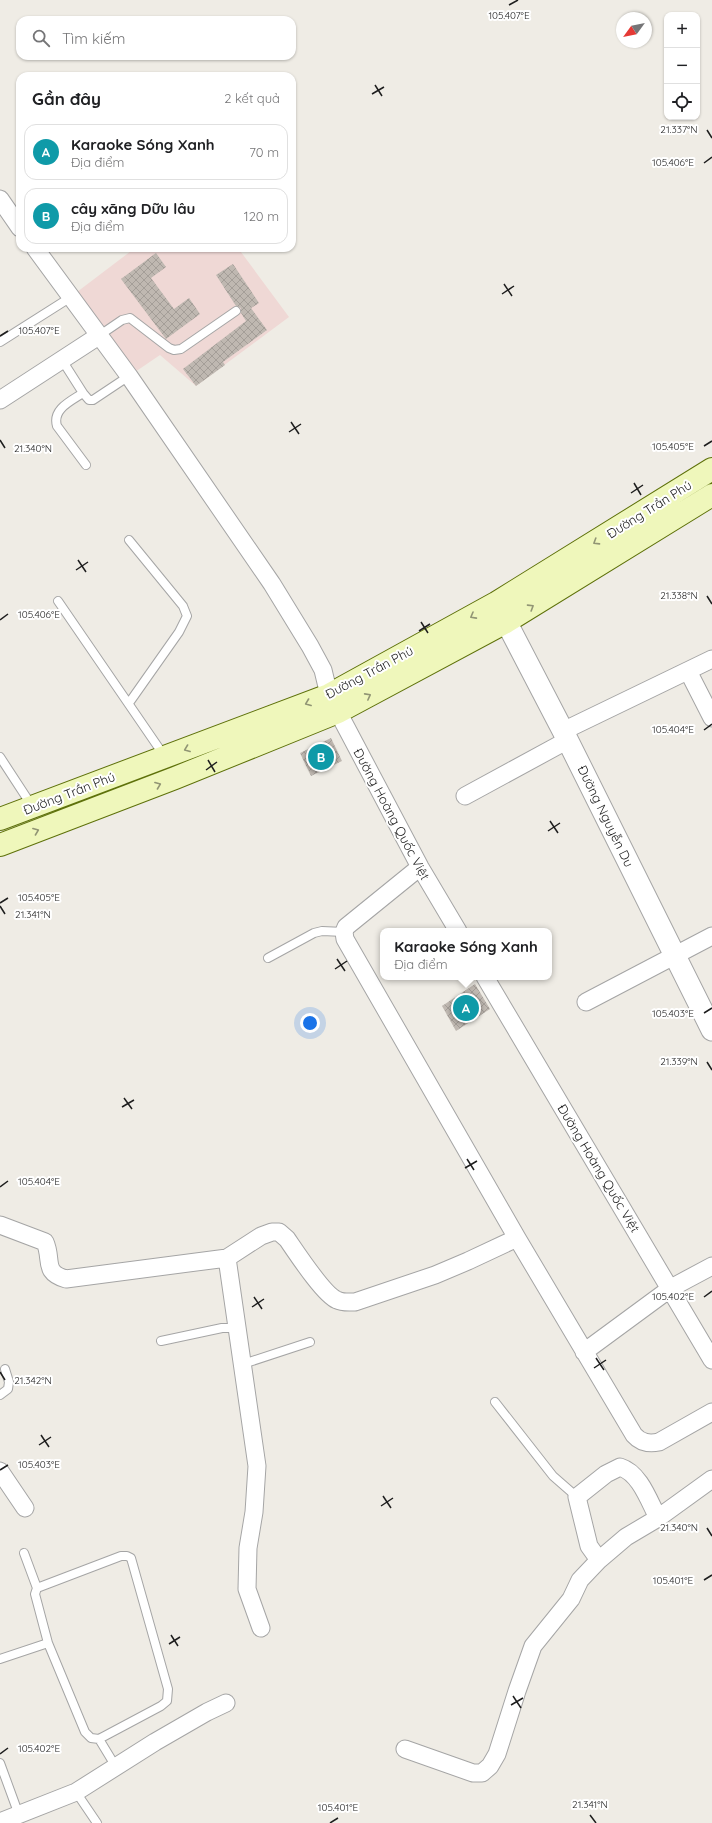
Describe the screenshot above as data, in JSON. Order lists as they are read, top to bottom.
{
  "streets": {
    "main road": ["Đường Trần Phú"],
    "street": ["Đường Hoàng Quốc Việt", "Đường Nguyễn Du"]
  },
  "crossings": [
    ["Đường Trần Phú", "Đường Hoàng Quốc Việt"],
    ["Đường Trần Phú", "Đường Nguyễn Du"]
  ],
  "north": "bottom left",
  "page": {
    "map_buttons": ["+", "−"],
    "search": "Tìm kiếm",
    "heading": ["Gần đây", "2 kết quả"],
    "list": [
      {
        "mark": "A",
        "name": "Karaoke Sóng Xanh",
        "note": "Địa điểm",
        "value": "70 m"
      },
      {
        "mark": "B",
        "name": "cây xăng Dữu lâu",
        "note": "Địa điểm",
        "value": "120 m"
      }
    ],
    "pins": ["B", "A"],
    "popup": ["Karaoke Sóng Xanh", "Địa điểm"]
  },
  "coordinates": [
    "105.407°E",
    "21.337°N",
    "105.406°E",
    "105.405°E",
    "21.340°N",
    "21.338°N",
    "105.404°E",
    "21.341°N",
    "105.403°E",
    "21.339°N",
    "105.402°E",
    "21.342°N",
    "105.401°E"
  ]
}
